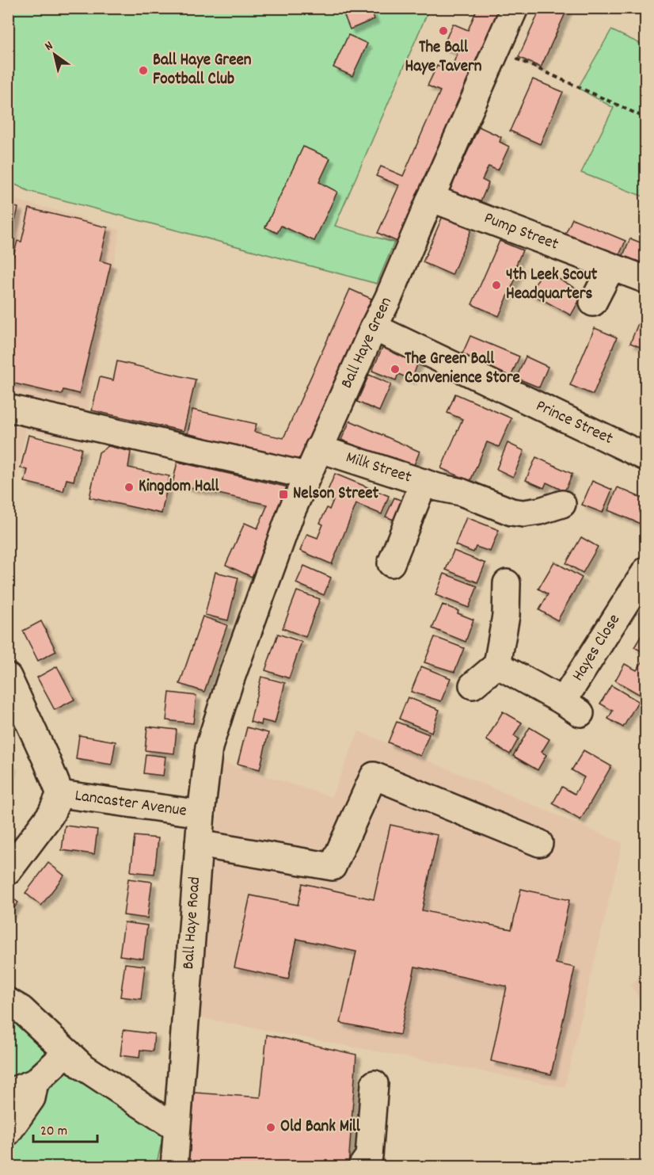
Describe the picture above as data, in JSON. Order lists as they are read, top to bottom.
{
  "streets": {
    "street": [
      "Pump Street",
      "Ball Haye Green",
      "Prince Street",
      "Milk Street",
      "Hayes Close",
      "Lancaster Avenue",
      "Ball Haye Road"
    ]
  },
  "crossings": [
    ["Pump Street", "Ball Haye Green"],
    ["Ball Haye Green", "Prince Street"],
    ["Ball Haye Green", "Milk Street"],
    ["Ball Haye Green", "Ball Haye Road"],
    ["Lancaster Avenue", "Ball Haye Road"]
  ],
  "places": {
    "other": [
      "The Ball Haye Tavern",
      "Ball Haye Green Football Club",
      "4th Leek Scout Headquarters",
      "The Green Ball Convenience Store",
      "Kingdom Hall",
      "Old Bank Mill"
    ],
    "transit": ["Nelson Street"]
  },
  "scale_bar": "20 m",
  "north": "top left"
}
